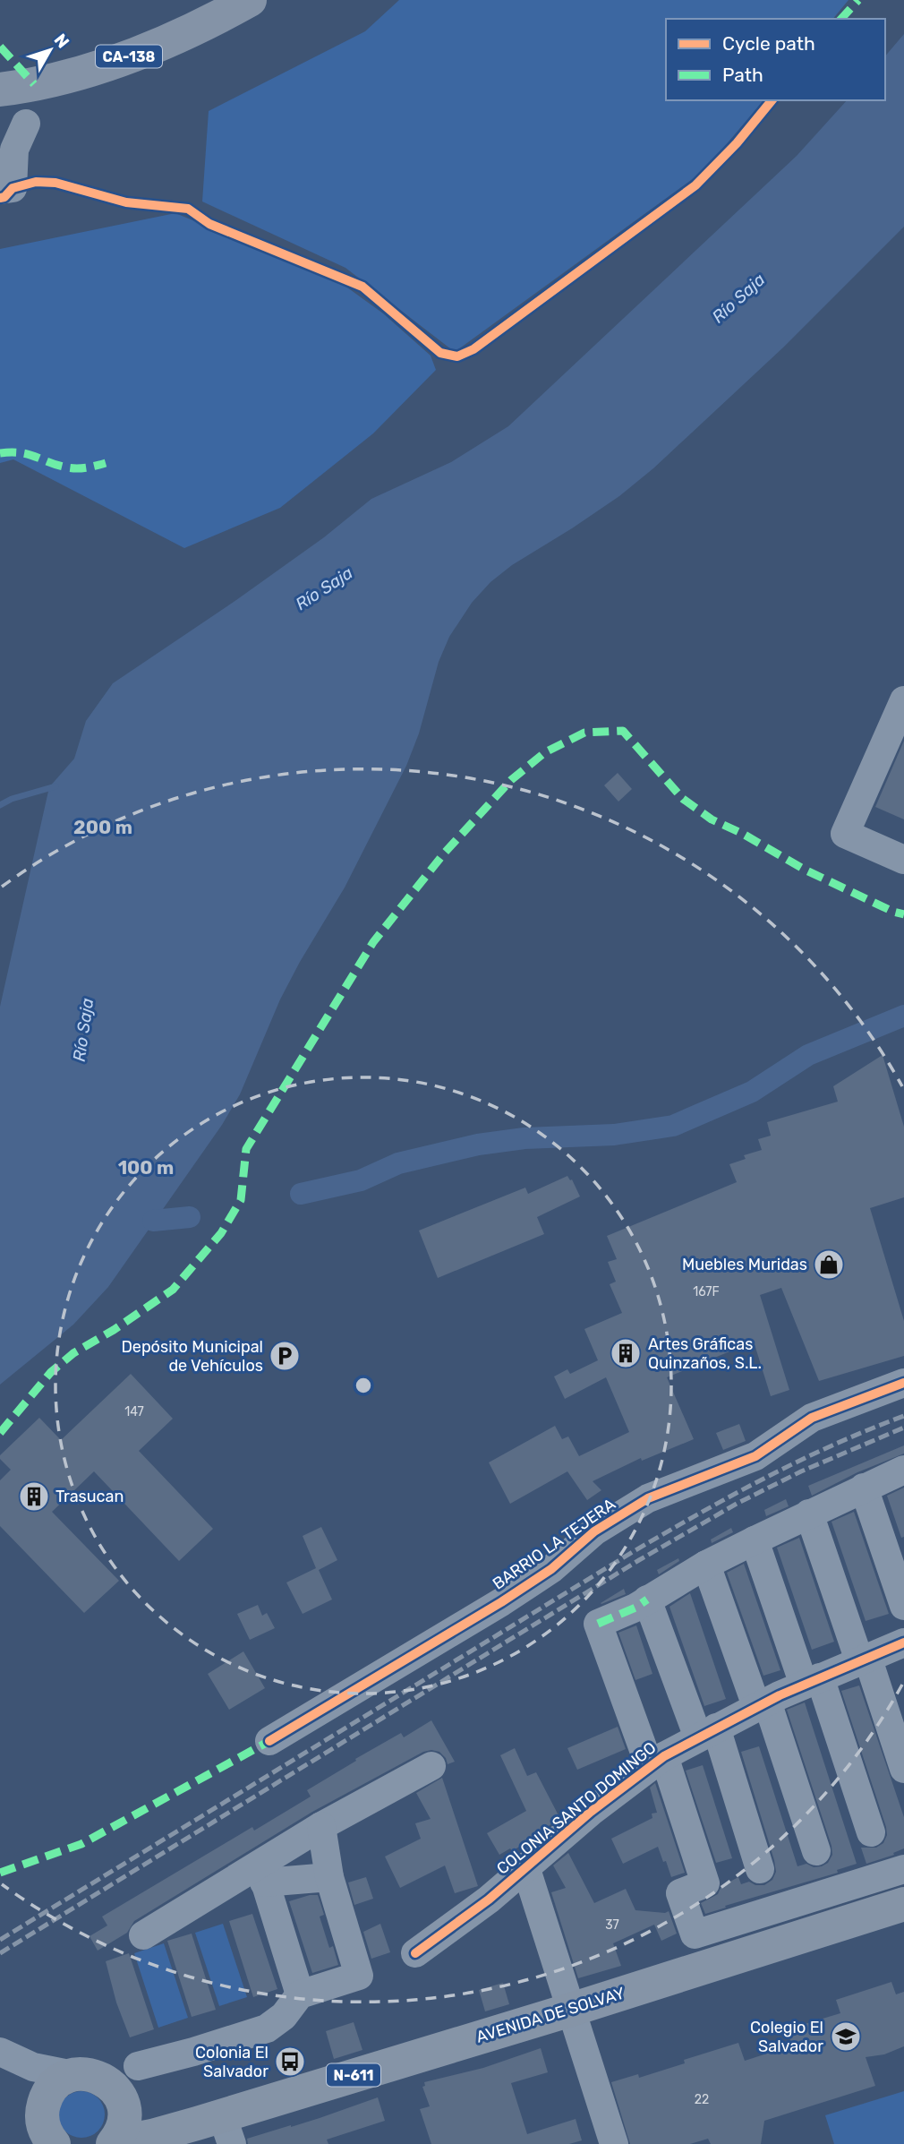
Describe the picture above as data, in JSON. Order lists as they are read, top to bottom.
{
  "streets": {
    "highway": ["AVENIDA DE SOLVAY", "N-611"],
    "main road": ["CA-138"],
    "street": ["BARRIO LA TEJERA", "COLONIA SANTO DOMINGO"]
  },
  "crossings": [
    ["COLONIA SANTO DOMINGO", "AVENIDA DE SOLVAY"],
    ["AVENIDA DE SOLVAY", "N-611"]
  ],
  "water": ["Río Saja"],
  "places": {
    "shop": ["Muebles Muridas"],
    "building": ["Artes Gráficas Quinzaños, S.L.", "Trasucan"],
    "parking": ["Depósito Municipal de Vehículos"],
    "school or university": ["Colegio El Salvador"],
    "bus stop": ["Colonia El Salvador"]
  },
  "house_numbers": [
    "167F",
    "147",
    "37",
    "22"
  ],
  "legend": ["Cycle path", "Path"],
  "north": "top right",
  "rings": ["200 m", "100 m"]
}
